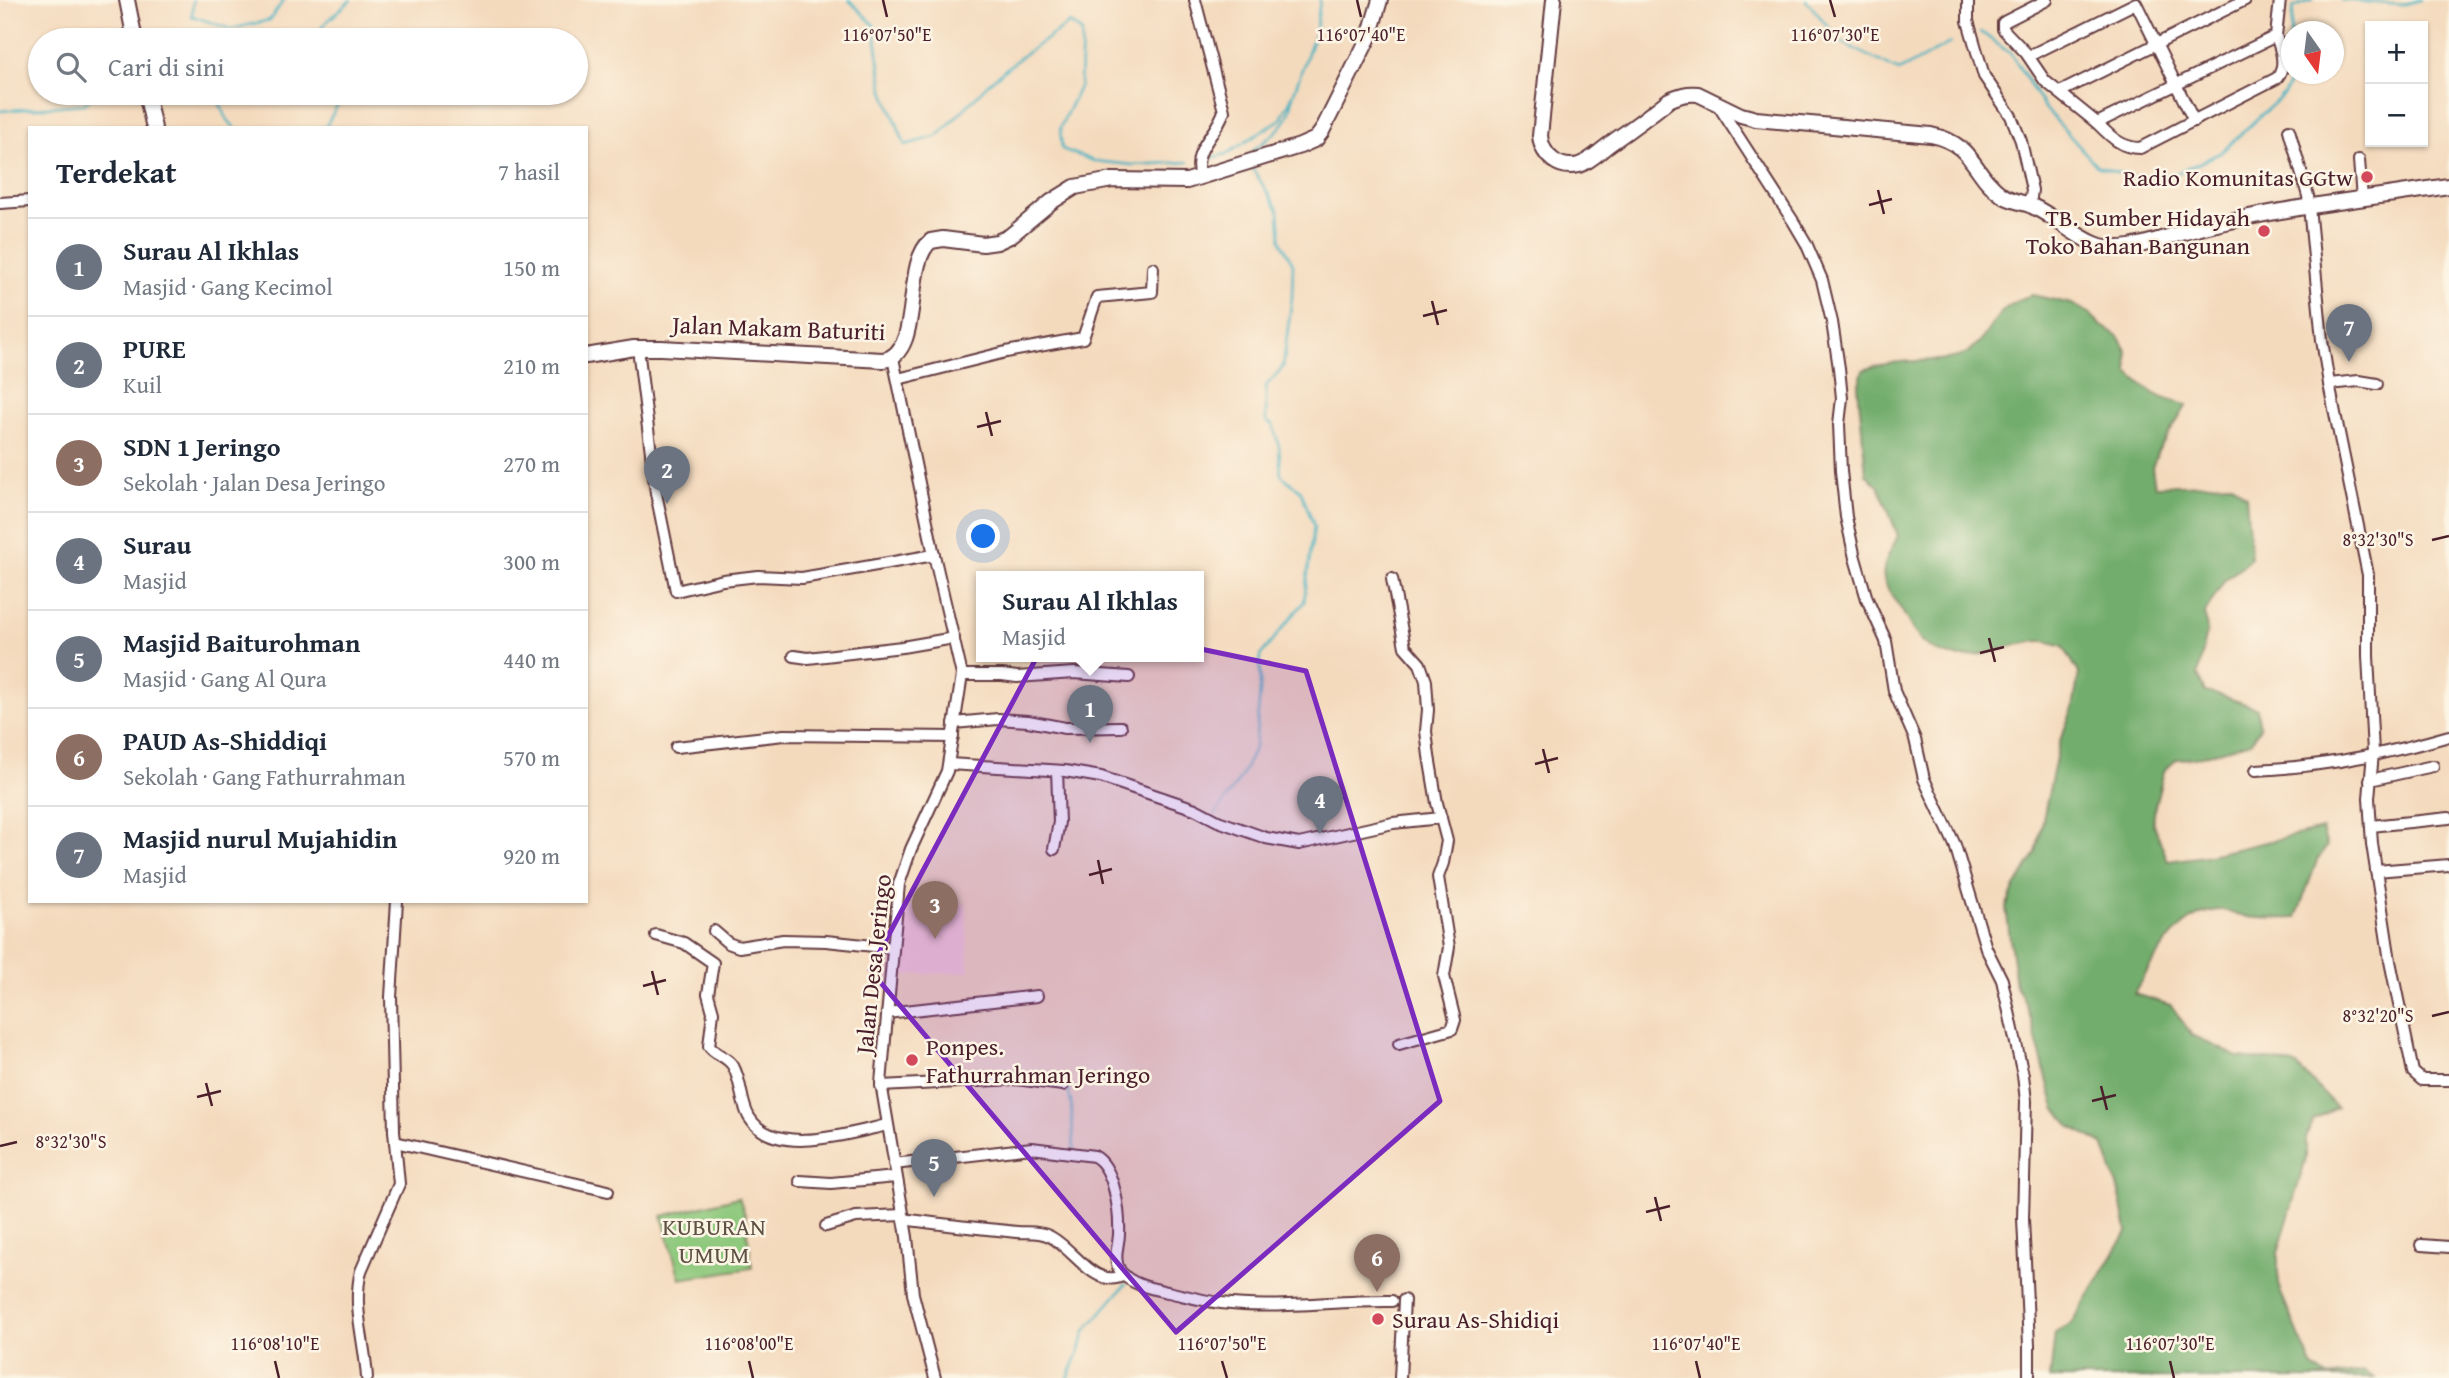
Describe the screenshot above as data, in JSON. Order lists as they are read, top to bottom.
{
  "streets": {
    "street": ["Jalan Makam Baturiti", "Jalan Desa Jeringo"]
  },
  "crossings": [
    ["Jalan Makam Baturiti", "Jalan Desa Jeringo"]
  ],
  "parks": ["KUBURAN UMUM"],
  "places": [
    "Radio Komunitas GGtw",
    "TB. Sumber Hidayah Toko Bahan Bangunan",
    "Ponpes. Fathurrahman Jeringo",
    "Surau As-Shidiqi"
  ],
  "north": "bottom",
  "page": {
    "map_buttons": ["+", "−"],
    "search": "Cari di sini",
    "heading": ["Terdekat", "7 hasil"],
    "list": [
      {
        "mark": "1",
        "name": "Surau Al Ikhlas",
        "note": "Masjid · Gang Kecimol",
        "value": "150 m"
      },
      {
        "mark": "2",
        "name": "PURE",
        "note": "Kuil",
        "value": "210 m"
      },
      {
        "mark": "3",
        "name": "SDN 1 Jeringo",
        "note": "Sekolah · Jalan Desa Jeringo",
        "value": "270 m"
      },
      {
        "mark": "4",
        "name": "Surau",
        "note": "Masjid",
        "value": "300 m"
      },
      {
        "mark": "5",
        "name": "Masjid Baiturohman",
        "note": "Masjid · Gang Al Qura",
        "value": "440 m"
      },
      {
        "mark": "6",
        "name": "PAUD As-Shiddiqi",
        "note": "Sekolah · Gang Fathurrahman",
        "value": "570 m"
      },
      {
        "mark": "7",
        "name": "Masjid nurul Mujahidin",
        "note": "Masjid",
        "value": "920 m"
      }
    ],
    "pins": [
      "7",
      "2",
      "1",
      "4",
      "3",
      "5",
      "6"
    ],
    "popup": ["Surau Al Ikhlas", "Masjid"]
  },
  "coordinates": [
    "116°07'50\"E",
    "116°07'40\"E",
    "116°07'30\"E",
    "8°32'30\"S",
    "8°32'20\"S",
    "116°08'10\"E",
    "116°08'00\"E"
  ]
}
